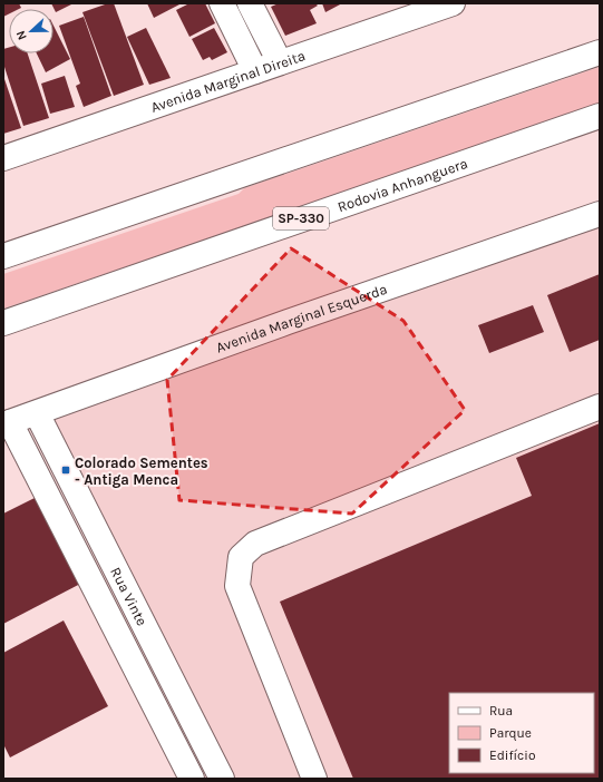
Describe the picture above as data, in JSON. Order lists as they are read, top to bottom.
{
  "streets": {
    "main road": [
      "Avenida Marginal Direita",
      "Rodovia Anhanguera",
      "SP-330",
      "Avenida Marginal Esquerda",
      "Rua Vinte"
    ]
  },
  "crossings": [
    ["Avenida Marginal Esquerda", "Rua Vinte"]
  ],
  "places": {
    "transit": ["Colorado Sementes - Antiga Menca"]
  },
  "legend": ["Rua", "Parque", "Edifício"],
  "north": "left"
}
